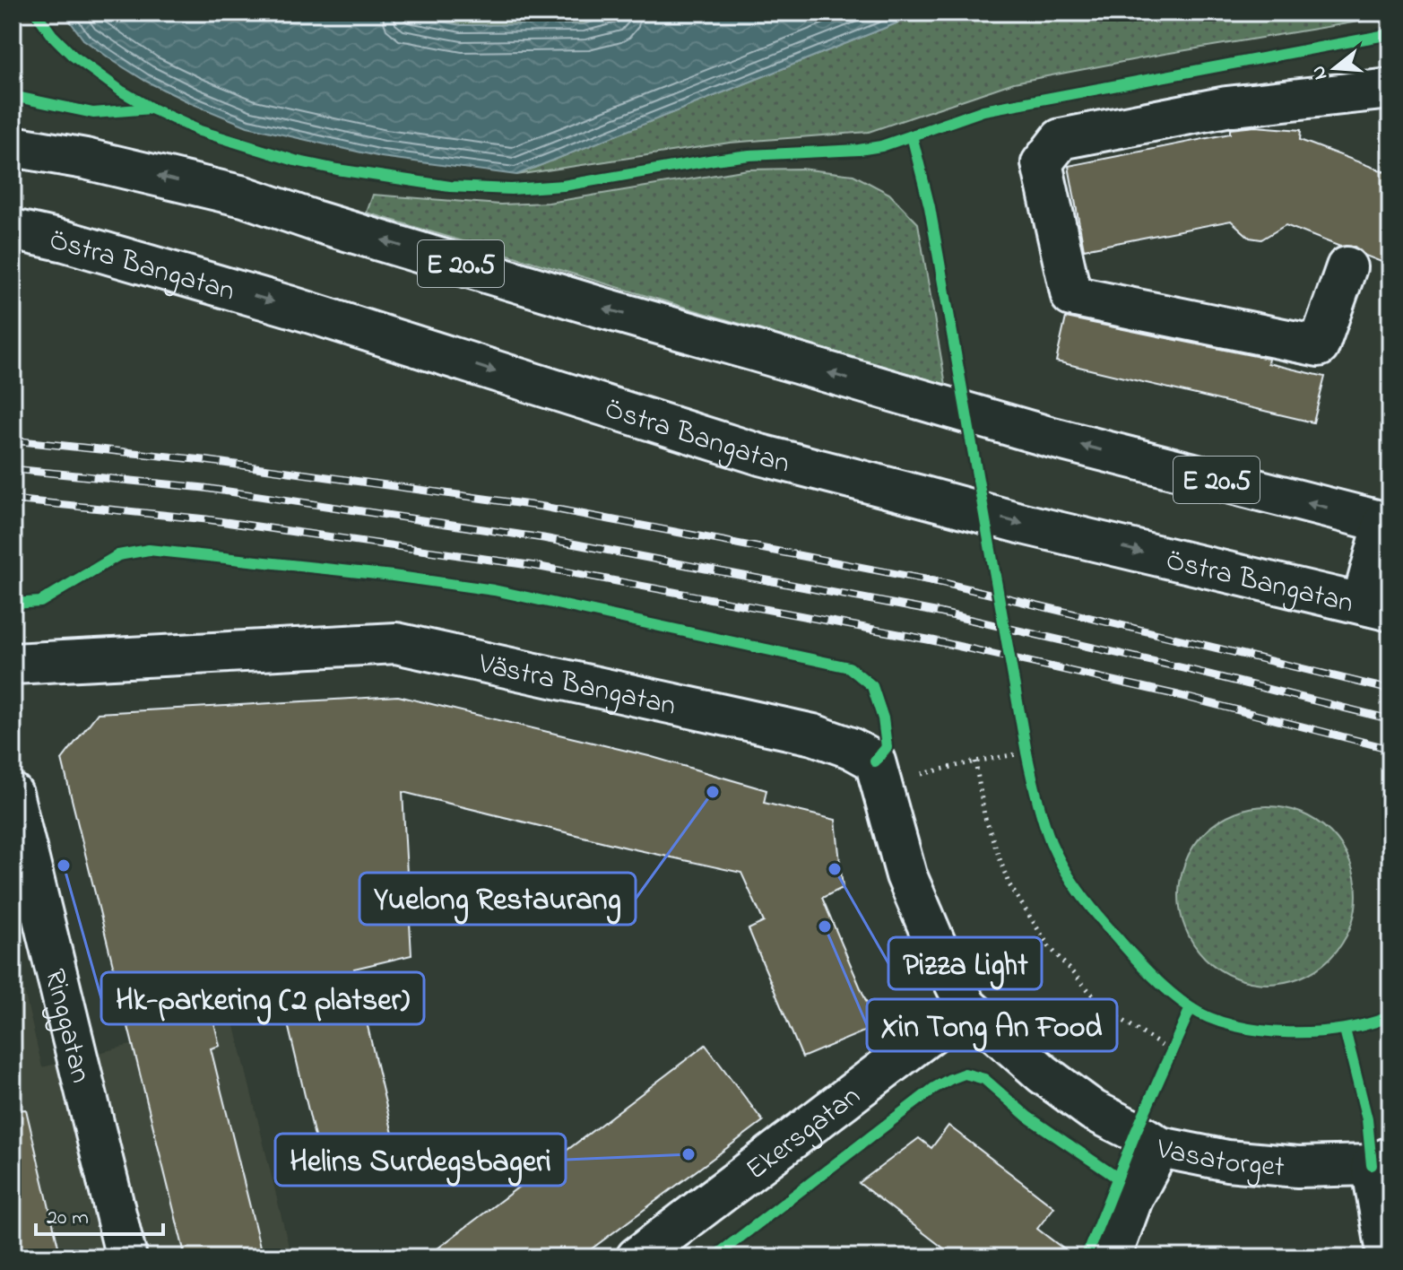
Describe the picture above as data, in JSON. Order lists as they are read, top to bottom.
{
  "streets": {
    "main road": [
      "E 20.5",
      "Östra Bangatan",
      "Västra Bangatan",
      "Ringgatan",
      "Ekersgatan",
      "Vasatorget"
    ]
  },
  "crossings": [
    ["Västra Bangatan", "Ekersgatan"],
    ["Västra Bangatan", "Vasatorget"],
    ["Ekersgatan", "Vasatorget"]
  ],
  "places": [
    "Yuelong Restaurang",
    "Hk-parkering (2 platser)",
    "Pizza Light",
    "Xin Tong An Food",
    "Helins Surdegsbageri"
  ],
  "scale_bar": "20 m",
  "north": "left"
}
